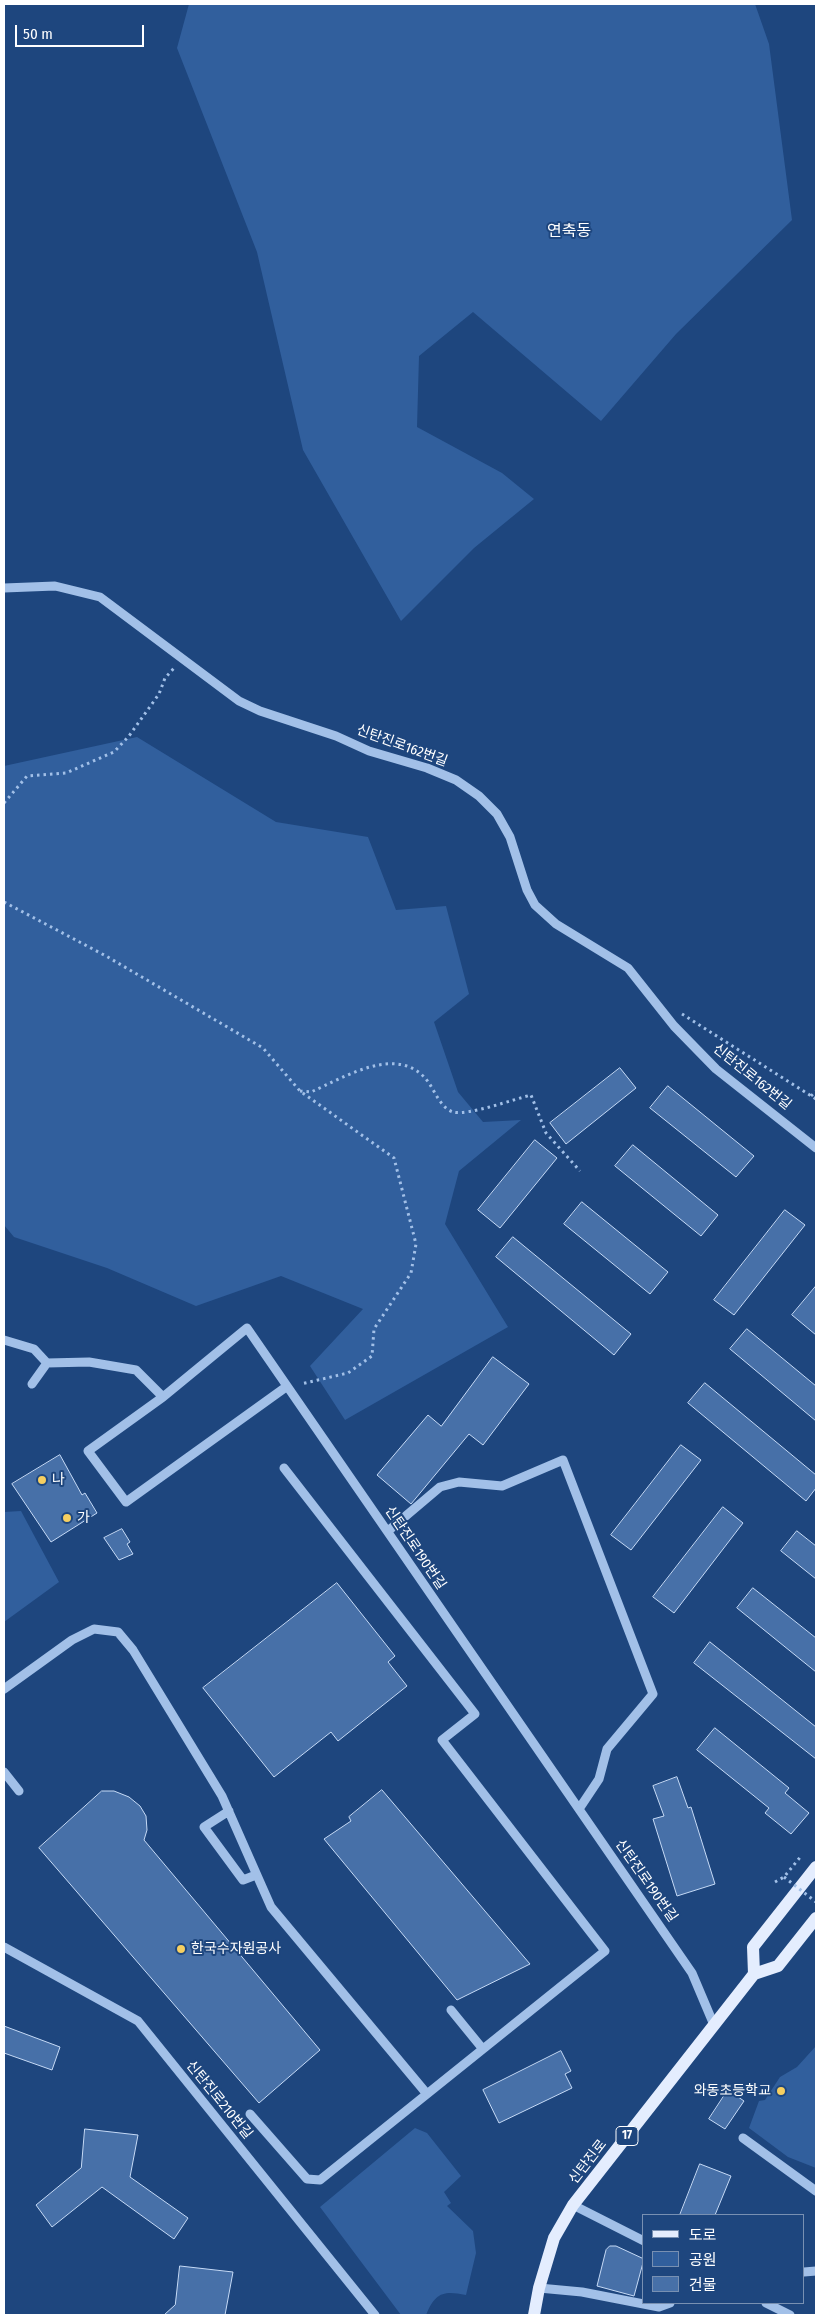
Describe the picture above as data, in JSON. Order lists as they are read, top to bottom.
{
  "streets": {
    "main road": ["17", "신탄진로"],
    "street": ["신탄진로162번길", "신탄진로190번길", "신탄진로210번길"]
  },
  "crossings": [
    ["신탄진로190번길", "신탄진로"]
  ],
  "districts": ["연축동"],
  "places": [
    "나",
    "가",
    "한국수자원공사",
    "와동초등학교"
  ],
  "legend": ["도로", "공원", "건물"],
  "scale_bar": "50 m"
}
